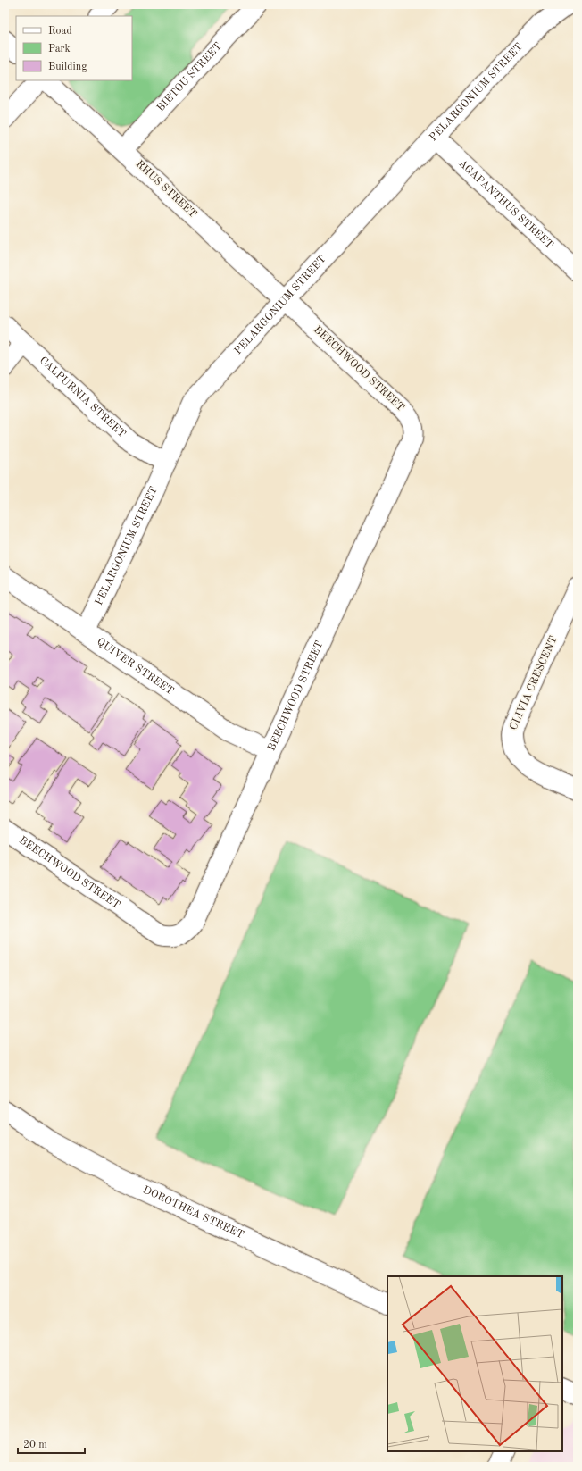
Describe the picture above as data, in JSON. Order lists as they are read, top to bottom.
{
  "streets": {
    "street": [
      "BIETOU STREET",
      "PELARGONIUM STREET",
      "RHUS STREET",
      "AGAPANTHUS STREET",
      "BEECHWOOD STREET",
      "CALPURNIA STREET",
      "QUIVER STREET",
      "CLIVIA CRESCENT",
      "DOROTHEA STREET"
    ]
  },
  "crossings": [
    ["BIETOU STREET", "RHUS STREET"],
    ["PELARGONIUM STREET", "RHUS STREET"],
    ["PELARGONIUM STREET", "AGAPANTHUS STREET"],
    ["PELARGONIUM STREET", "BEECHWOOD STREET"],
    ["PELARGONIUM STREET", "CALPURNIA STREET"],
    ["PELARGONIUM STREET", "QUIVER STREET"],
    ["RHUS STREET", "BEECHWOOD STREET"],
    ["BEECHWOOD STREET", "QUIVER STREET"]
  ],
  "legend": ["Road", "Park", "Building"],
  "scale_bar": "20 m"
}
